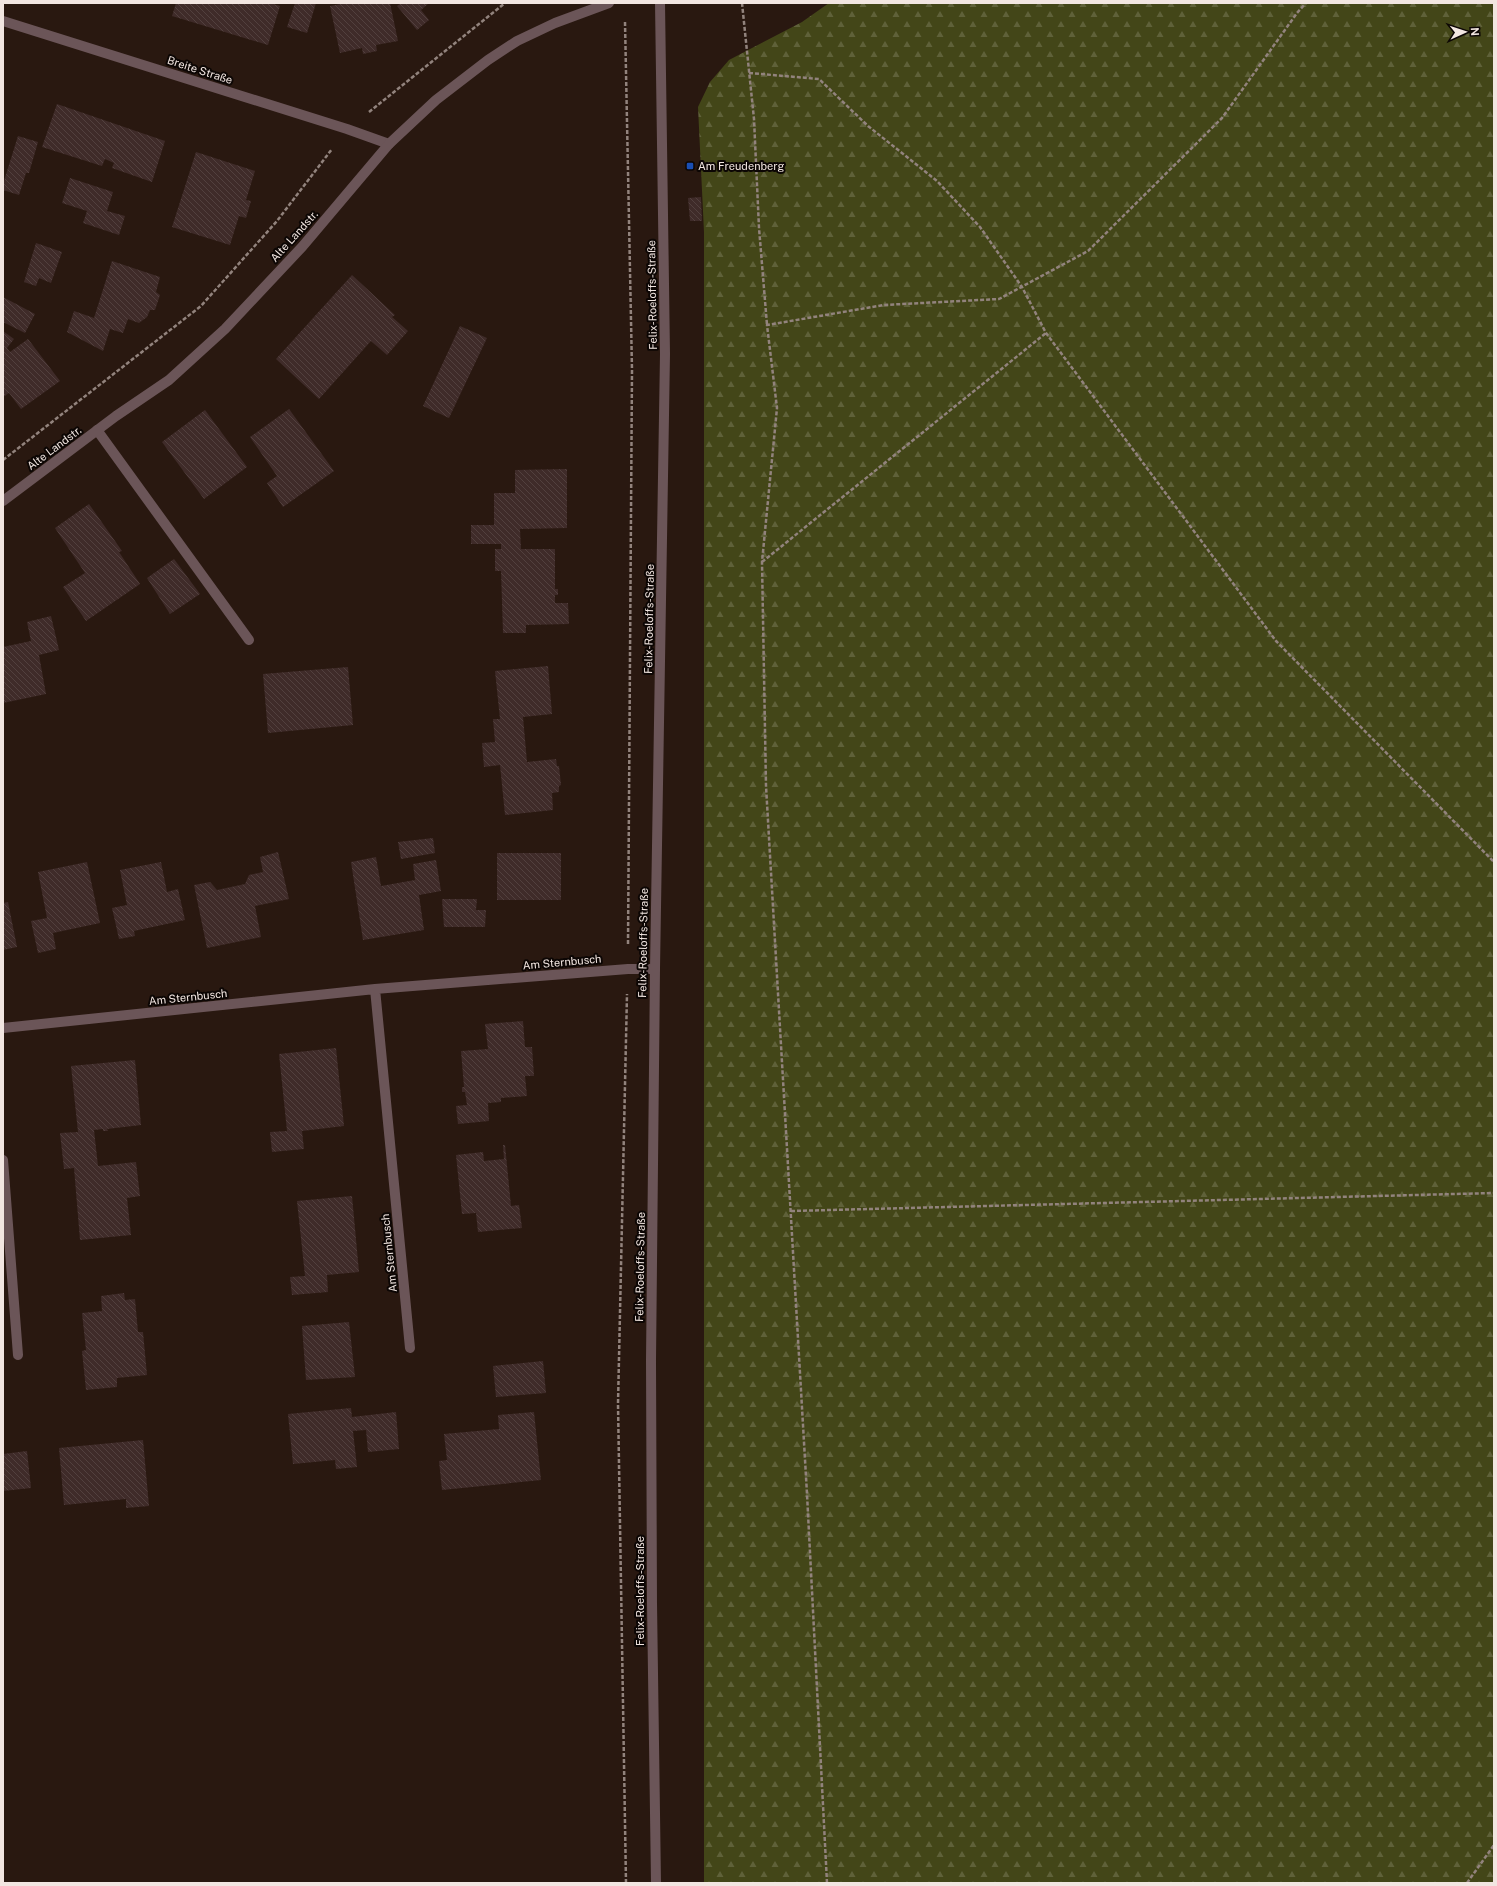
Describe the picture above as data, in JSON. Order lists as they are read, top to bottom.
{
  "streets": {
    "street": [
      "Breite Straße",
      "Alte Landstr.",
      "Felix-Roeloffs-Straße",
      "Am Sternbusch"
    ]
  },
  "crossings": [
    ["Breite Straße", "Alte Landstr."],
    ["Felix-Roeloffs-Straße", "Am Sternbusch"]
  ],
  "places": {
    "transit": ["Am Freudenberg"]
  },
  "north": "right"
}
